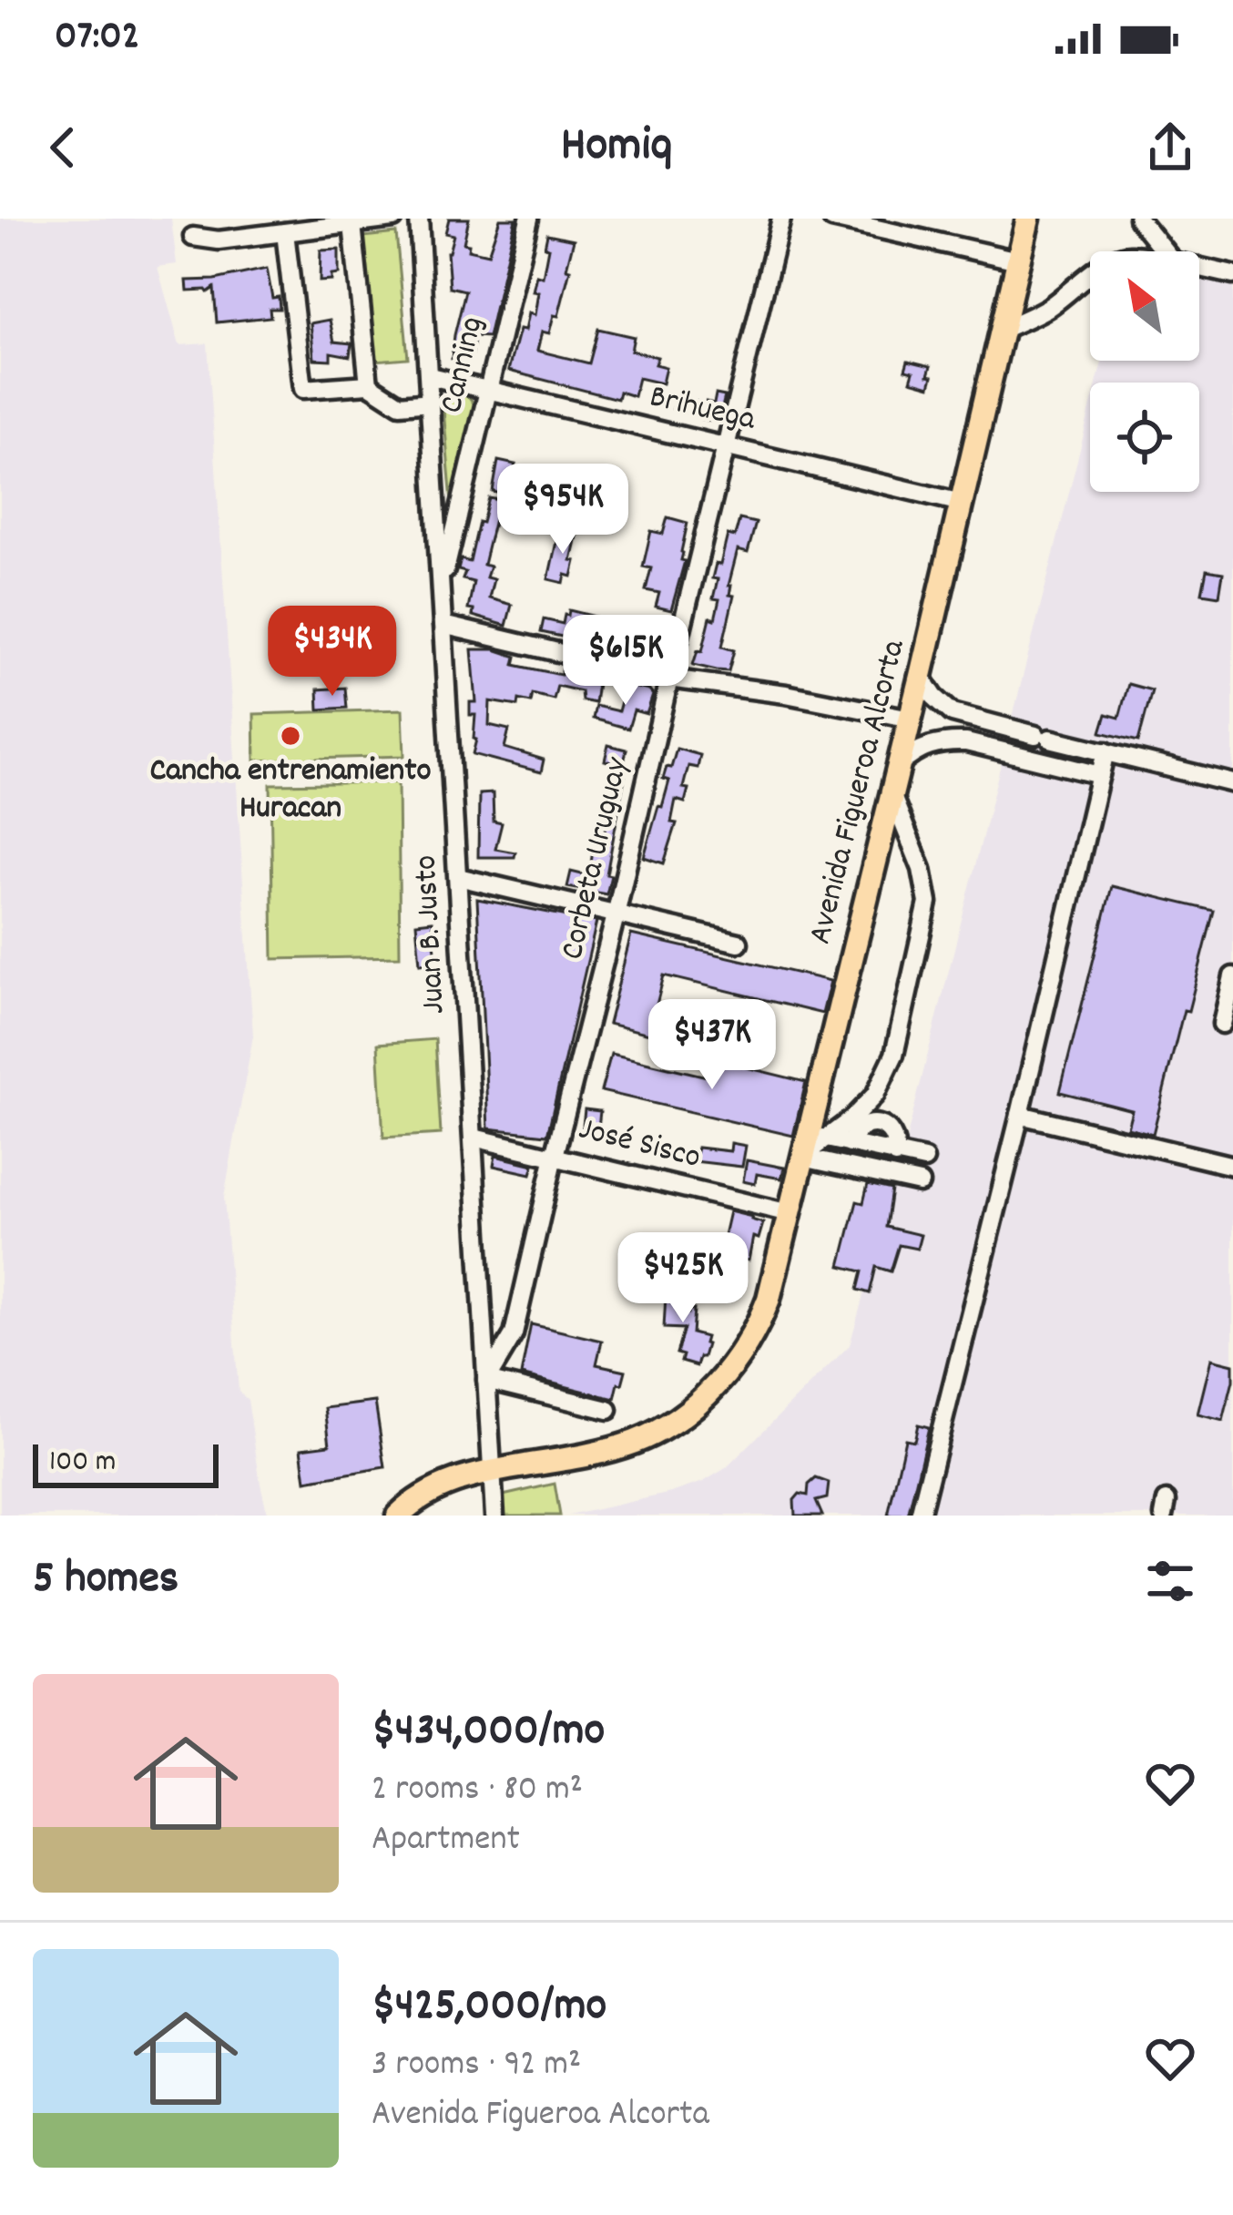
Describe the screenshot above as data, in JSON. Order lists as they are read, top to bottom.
{
  "streets": {
    "main road": ["Avenida Figueroa Alcorta"],
    "street": [
      "Canning",
      "Brihuega",
      "Corbeta Uruguay",
      "Juan B. Justo",
      "José Sisco"
    ]
  },
  "crossings": [
    ["Canning", "Brihuega"],
    ["Canning", "Juan B. Justo"],
    ["Brihuega", "Avenida Figueroa Alcorta"],
    ["Brihuega", "Corbeta Uruguay"],
    ["Brihuega", "Juan B. Justo"],
    ["Avenida Figueroa Alcorta", "Juan B. Justo"],
    ["Avenida Figueroa Alcorta", "José Sisco"],
    ["Corbeta Uruguay", "Juan B. Justo"],
    ["Corbeta Uruguay", "José Sisco"],
    ["Juan B. Justo", "José Sisco"]
  ],
  "places": ["Cancha entrenamiento Huracan"],
  "scale_bar": "100 m",
  "north": "top left",
  "page": {
    "status": "07:02",
    "header": "Homiq",
    "price": [
      "$954K",
      "$434K",
      "$615K",
      "$437K",
      "$425K"
    ],
    "scale": "100 m",
    "heading": "5 homes",
    "list": [
      {
        "name": "$434,000/mo",
        "note": "2 rooms · 80 m² · Apartment"
      },
      {
        "name": "$425,000/mo",
        "note": "3 rooms · 92 m² · Avenida Figueroa Alcorta"
      }
    ]
  }
}
